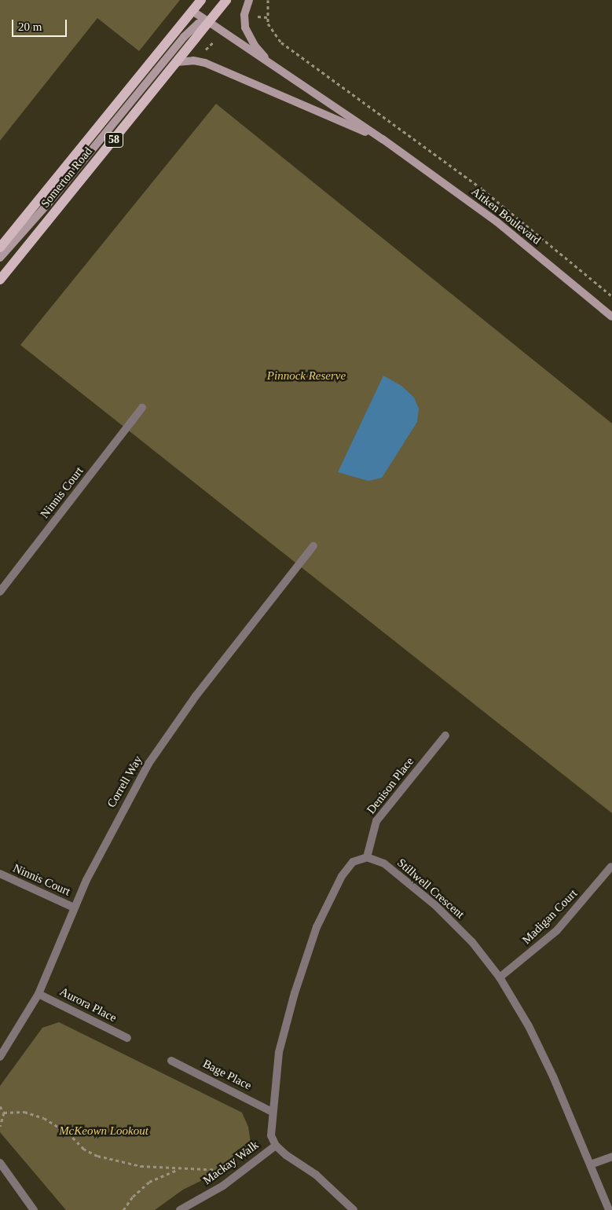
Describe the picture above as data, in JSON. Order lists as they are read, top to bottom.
{
  "streets": {
    "main road": ["58", "Somerton Road", "Aitken Boulevard"],
    "street": [
      "Ninnis Court",
      "Correll Way",
      "Denison Place",
      "Stillwell Crescent",
      "Madigan Court",
      "Aurora Place",
      "Bage Place",
      "Mackay Walk"
    ]
  },
  "crossings": [
    ["Somerton Road", "Aitken Boulevard"],
    ["Ninnis Court", "Correll Way"],
    ["Correll Way", "Aurora Place"],
    ["Denison Place", "Stillwell Crescent"],
    ["Stillwell Crescent", "Madigan Court"]
  ],
  "parks": ["Pinnock Reserve", "McKeown Lookout"],
  "scale_bar": "20 m"
}
